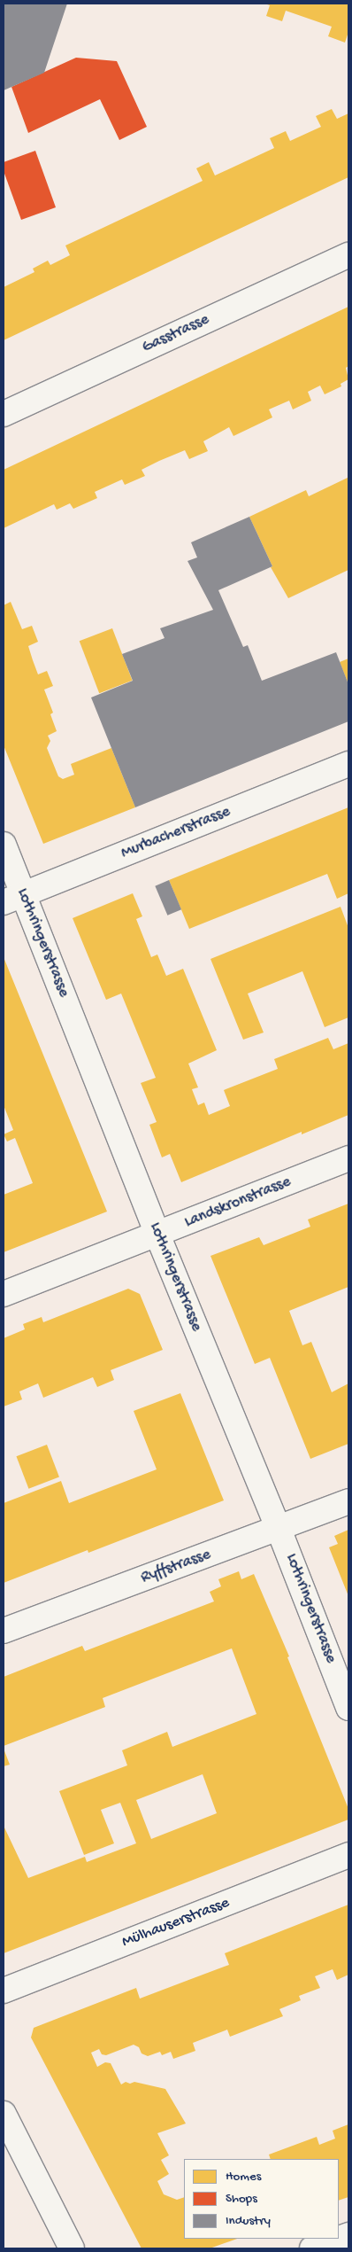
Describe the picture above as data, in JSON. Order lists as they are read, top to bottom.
{
  "streets": {
    "street": [
      "Gasstrasse",
      "Murbacherstrasse",
      "Lothringerstrasse",
      "Landskronstrasse",
      "Ryffstrasse",
      "Mülhauserstrasse"
    ]
  },
  "crossings": [
    ["Murbacherstrasse", "Lothringerstrasse"],
    ["Lothringerstrasse", "Landskronstrasse"],
    ["Lothringerstrasse", "Ryffstrasse"]
  ],
  "legend": ["Homes", "Shops", "Industry"]
}
